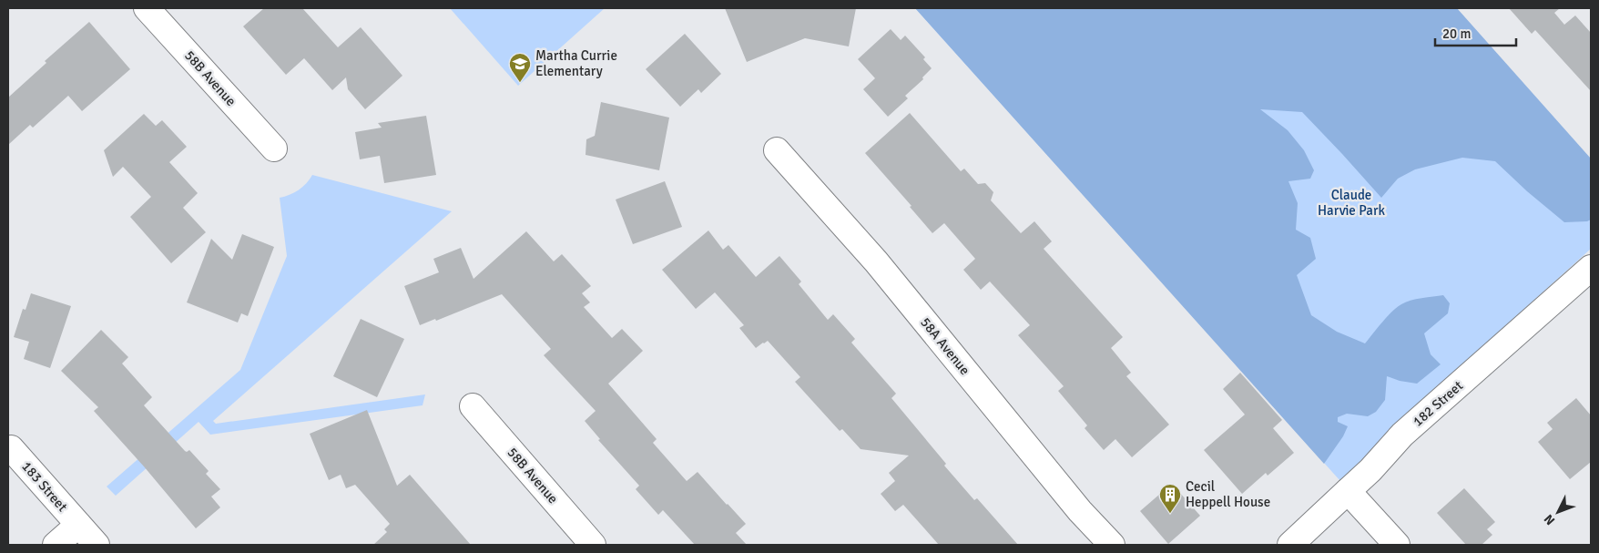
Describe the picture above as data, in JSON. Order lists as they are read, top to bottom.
{
  "streets": {
    "street": [
      "58B Avenue",
      "58A Avenue",
      "182 Street",
      "183 Street"
    ]
  },
  "parks": ["Claude Harvie Park"],
  "places": {
    "school or university": ["Martha Currie Elementary"],
    "building": ["Cecil Heppell House"]
  },
  "scale_bar": "20 m",
  "north": "bottom left"
}
